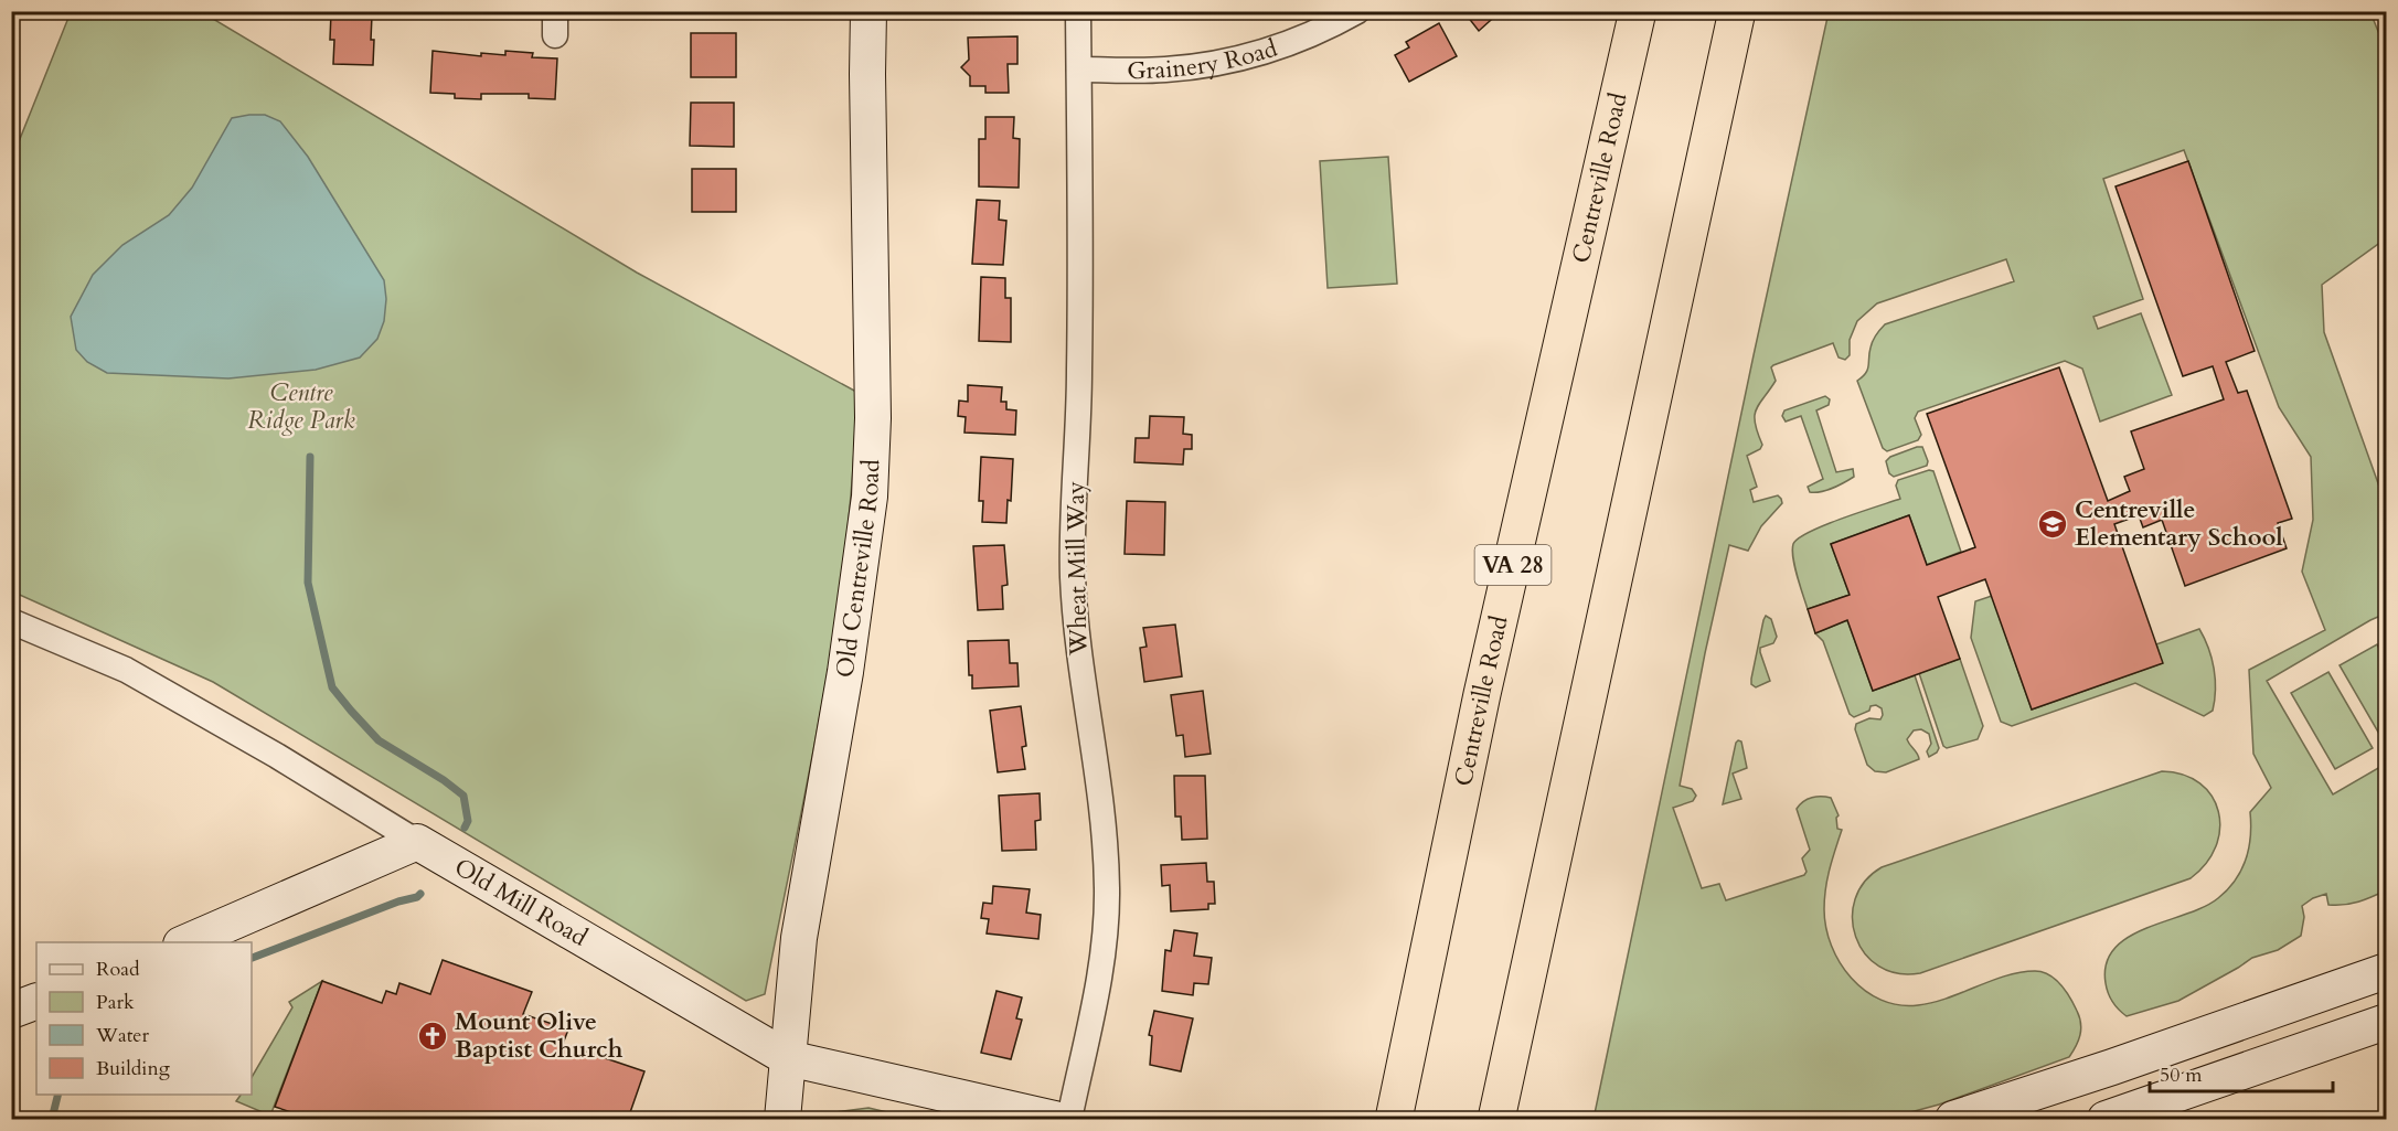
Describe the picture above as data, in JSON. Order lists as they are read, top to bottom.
{
  "streets": {
    "highway": ["Centreville Road", "VA 28"],
    "street": [
      "Grainery Road",
      "Old Centreville Road",
      "Wheat Mill Way",
      "Old Mill Road"
    ]
  },
  "crossings": [
    ["Grainery Road", "Wheat Mill Way"],
    ["Old Centreville Road", "Old Mill Road"]
  ],
  "parks": ["Centre Ridge Park"],
  "places": {
    "school or university": ["Centreville Elementary School"],
    "church": ["Mount Olive Baptist Church"]
  },
  "legend": [
    "Road",
    "Park",
    "Water",
    "Building"
  ],
  "scale_bar": "50 m"
}
